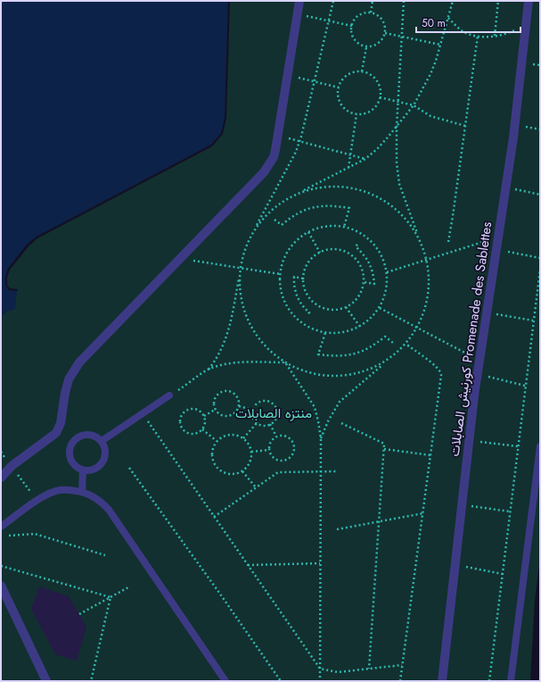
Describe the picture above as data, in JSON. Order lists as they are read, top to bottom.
{
  "streets": {
    "street": ["كورنيش الصابلات Promenade des Sablettes"]
  },
  "parks": ["منتزه الصابلات"],
  "scale_bar": "50 m"
}
